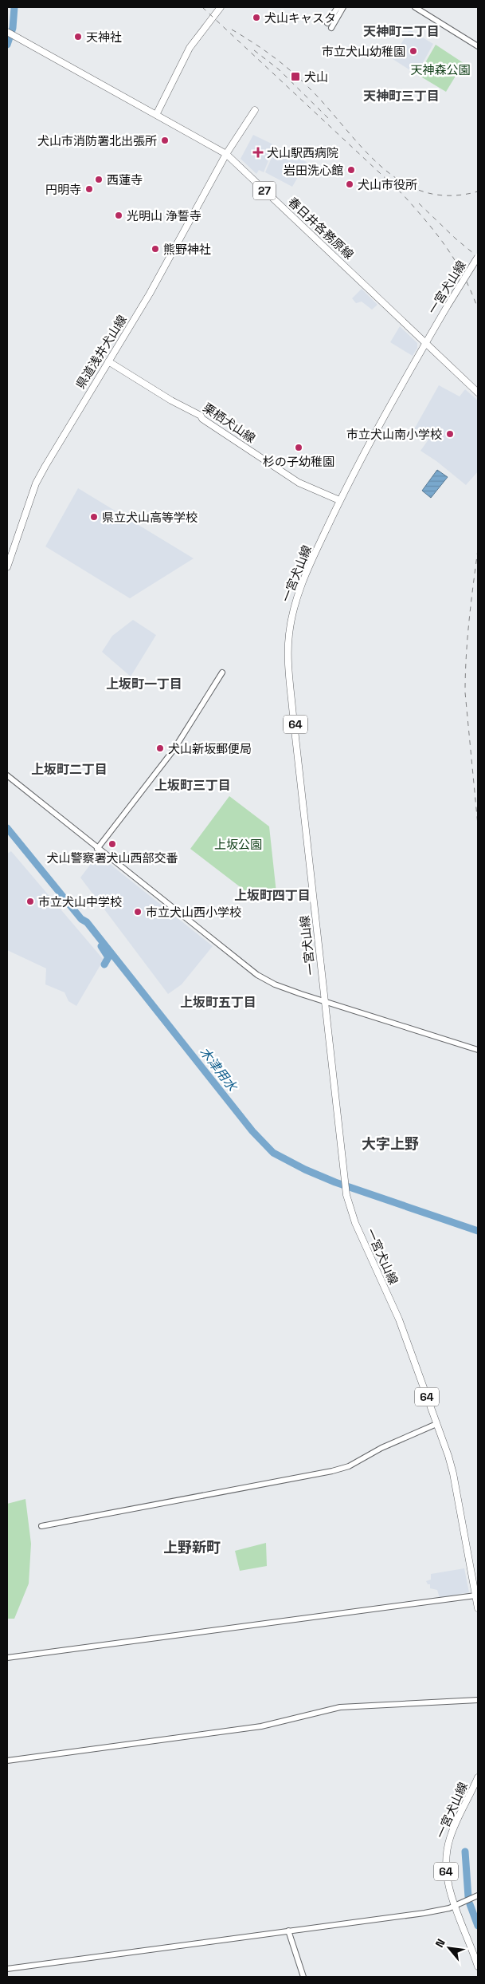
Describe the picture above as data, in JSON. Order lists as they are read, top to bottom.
{
  "streets": {
    "main road": [
      "27",
      "春日井各務原線",
      "一宮犬山線",
      "県道浅井犬山線",
      "栗栖犬山線",
      "64"
    ]
  },
  "crossings": [
    ["春日井各務原線", "一宮犬山線"],
    ["春日井各務原線", "県道浅井犬山線"],
    ["一宮犬山線", "栗栖犬山線"],
    ["県道浅井犬山線", "栗栖犬山線"]
  ],
  "districts": [
    "天神町二丁目",
    "天神町三丁目",
    "上坂町一丁目",
    "上坂町二丁目",
    "上坂町三丁目",
    "上坂町四丁目",
    "上坂町五丁目",
    "大字上野",
    "上野新町"
  ],
  "water": ["木津用水"],
  "parks": ["天神森公園", "上坂公園"],
  "places": {
    "other": [
      "犬山キャスタ",
      "天神社",
      "市立犬山幼稚園",
      "犬山市消防署北出張所",
      "岩田洗心館",
      "西蓮寺",
      "犬山市役所",
      "円明寺",
      "光明山 浄誓寺",
      "熊野神社",
      "市立犬山南小学校",
      "杉の子幼稚園",
      "県立犬山高等学校",
      "犬山新坂郵便局",
      "犬山警察署犬山西部交番",
      "市立犬山中学校",
      "市立犬山西小学校"
    ],
    "transit": ["犬山"],
    "health": ["犬山駅西病院"]
  },
  "north": "top left"
}
